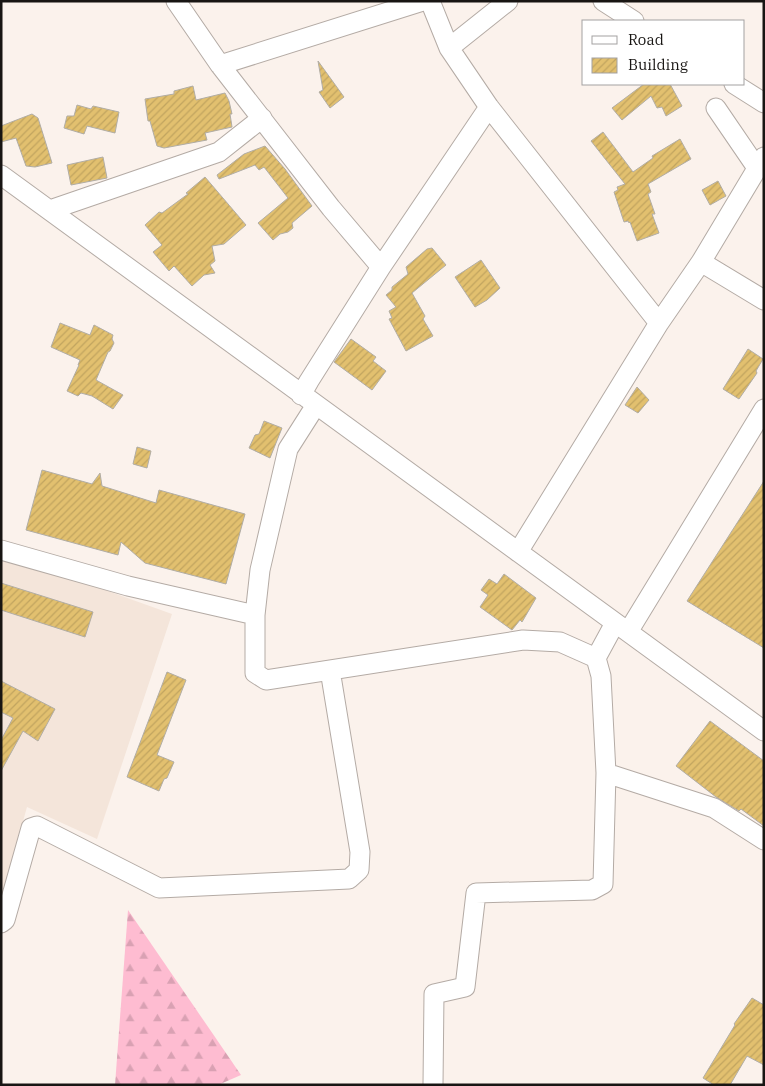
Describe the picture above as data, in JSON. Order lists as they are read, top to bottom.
{
  "legend": ["Road", "Building"]
}
